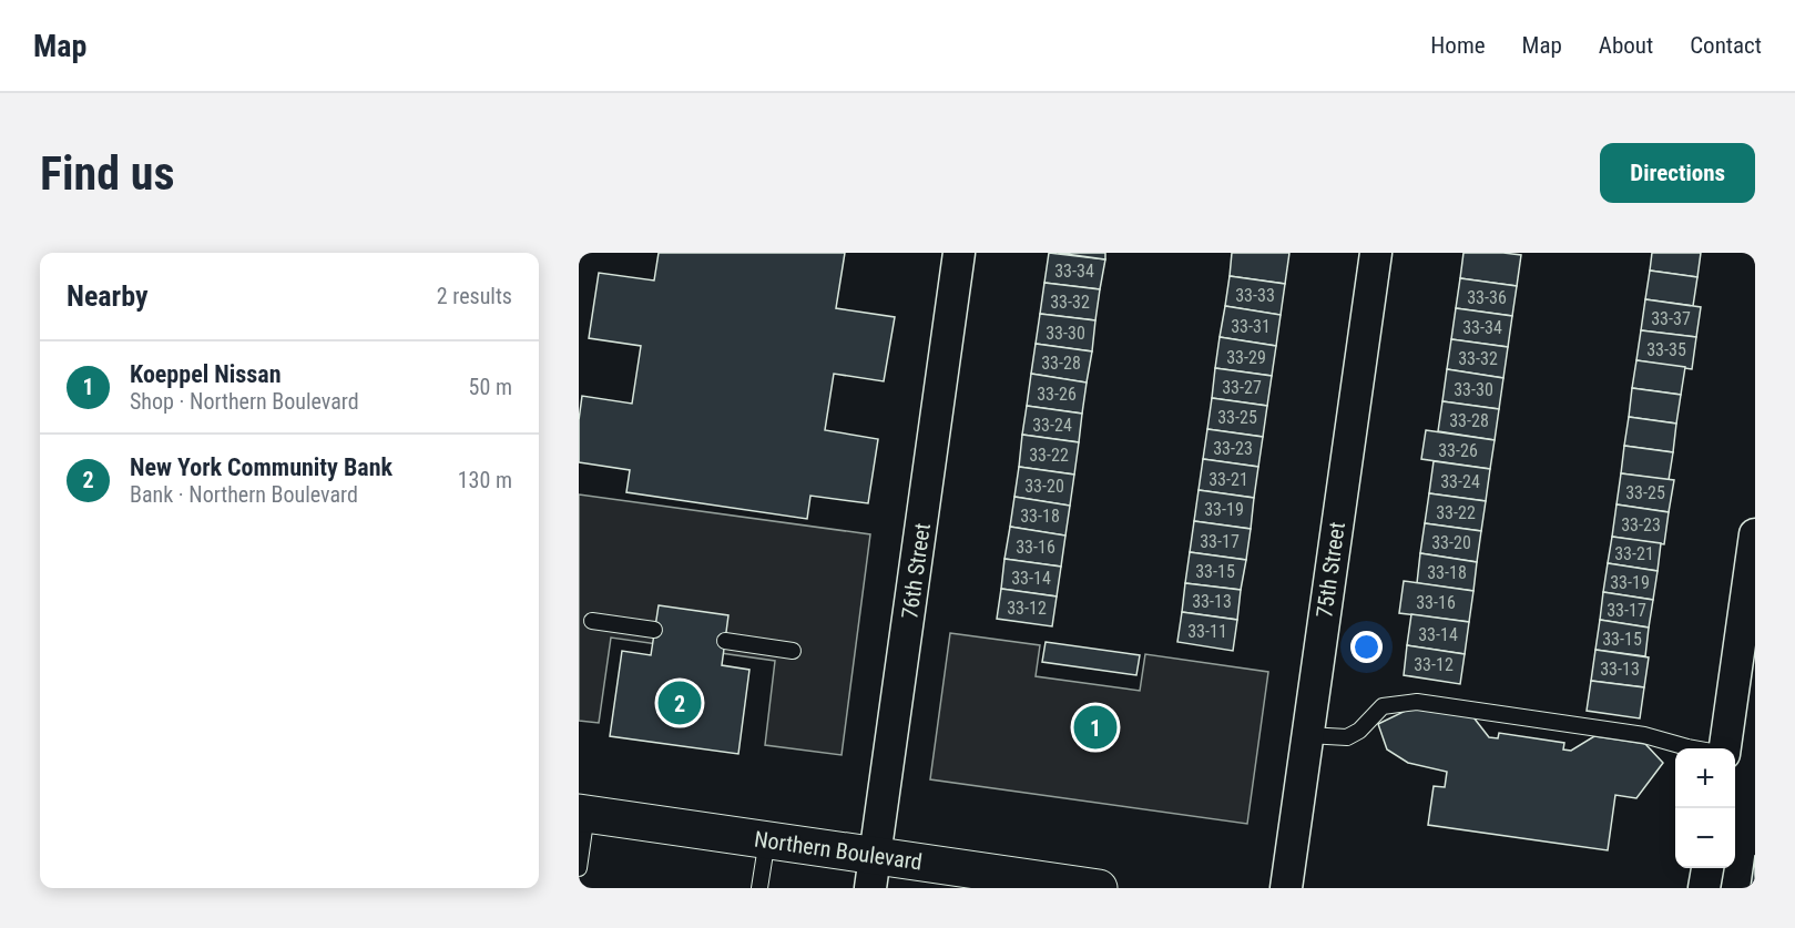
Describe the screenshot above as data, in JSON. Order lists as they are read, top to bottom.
{
  "streets": {
    "main road": ["Northern Boulevard"],
    "street": ["75th Street", "76th Street"]
  },
  "crossings": [
    ["76th Street", "Northern Boulevard"]
  ],
  "house_numbers": [
    "33-34",
    "33-33",
    "33-36",
    "33-32",
    "33-37",
    "33-31",
    "33-34",
    "33-30",
    "33-35",
    "33-29",
    "33-32",
    "33-28",
    "33-27",
    "33-30",
    "33-26",
    "33-25",
    "33-28",
    "33-24",
    "33-23",
    "33-26",
    "33-22",
    "33-21",
    "33-24",
    "33-20",
    "33-25",
    "33-19",
    "33-22",
    "33-18",
    "33-23",
    "33-17",
    "33-20",
    "33-16",
    "33-21",
    "33-15",
    "33-18",
    "33-14",
    "33-19",
    "33-13",
    "33-16",
    "33-12",
    "33-17",
    "33-11",
    "33-14",
    "33-15",
    "33-12",
    "33-13"
  ],
  "page": {
    "header": "Map",
    "nav": [
      "Home",
      "Map",
      "About",
      "Contact"
    ],
    "buttons": "Directions",
    "title": "Find us",
    "heading": ["Nearby", "2 results"],
    "list": [
      {
        "mark": "1",
        "name": "Koeppel Nissan",
        "note": "Shop · Northern Boulevard",
        "value": "50 m"
      },
      {
        "mark": "2",
        "name": "New York Community Bank",
        "note": "Bank · Northern Boulevard",
        "value": "130 m"
      }
    ],
    "pins": ["2", "1"],
    "map_buttons": ["+", "−"]
  }
}
